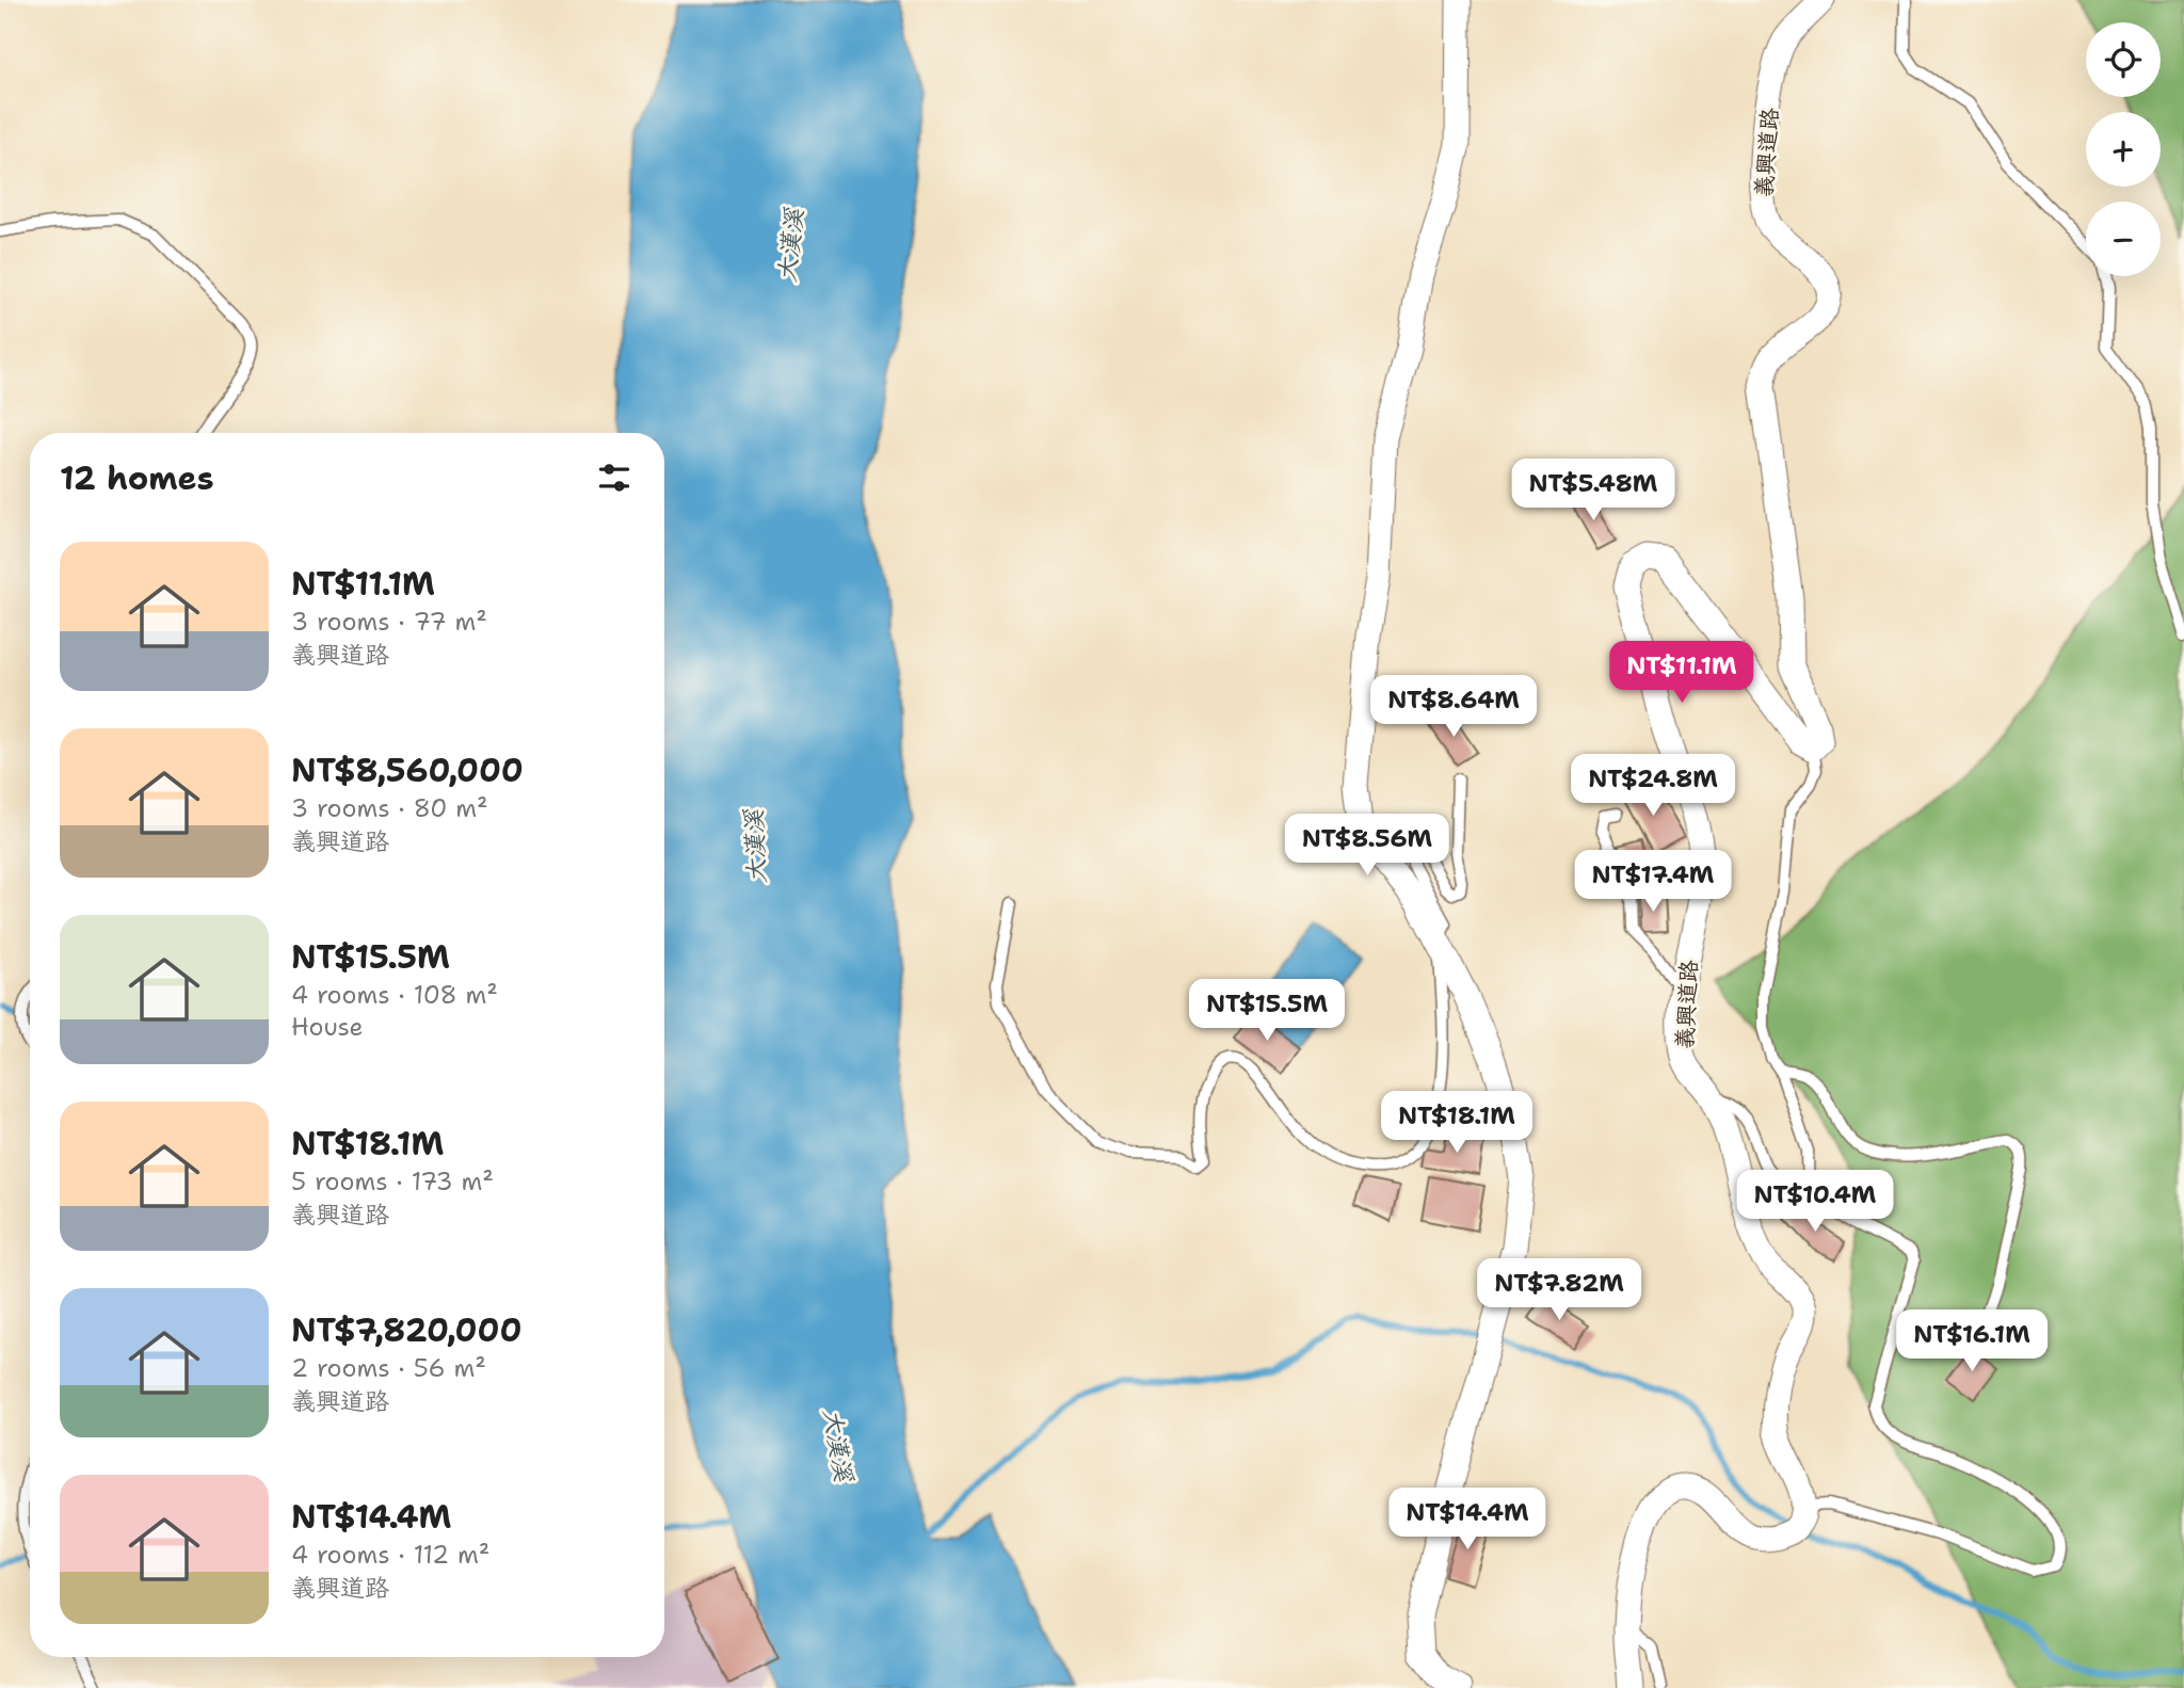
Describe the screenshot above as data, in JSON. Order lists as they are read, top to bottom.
{
  "streets": {
    "street": ["義興道路"]
  },
  "water": ["大漢溪"],
  "page": {
    "map_buttons": ["+", "−"],
    "heading": "12 homes",
    "price": [
      "NT$5.48M",
      "NT$11.1M",
      "NT$8.64M",
      "NT$24.8M",
      "NT$8.56M",
      "NT$17.4M",
      "NT$15.5M",
      "NT$18.1M",
      "NT$10.4M",
      "NT$7.82M",
      "NT$16.1M",
      "NT$14.4M"
    ],
    "list": [
      {
        "name": "NT$11.1M",
        "note": "3 rooms · 77 m² · 義興道路"
      },
      {
        "name": "NT$8,560,000",
        "note": "3 rooms · 80 m² · 義興道路"
      },
      {
        "name": "NT$15.5M",
        "note": "4 rooms · 108 m² · House"
      },
      {
        "name": "NT$18.1M",
        "note": "5 rooms · 173 m² · 義興道路"
      },
      {
        "name": "NT$7,820,000",
        "note": "2 rooms · 56 m² · 義興道路"
      },
      {
        "name": "NT$14.4M",
        "note": "4 rooms · 112 m² · 義興道路"
      }
    ]
  }
}
